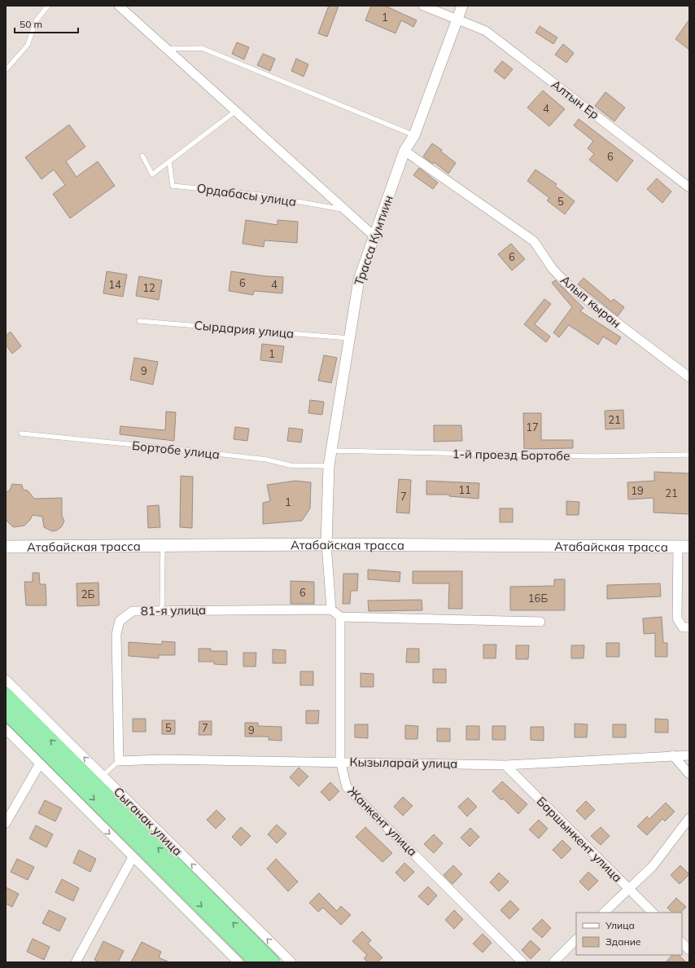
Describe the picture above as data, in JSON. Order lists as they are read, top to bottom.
{
  "streets": {
    "main road": ["Атабайская трасса"],
    "street": [
      "Алтын Ер",
      "Трасса Кумтиин",
      "Алып кыран",
      "81-я улица",
      "Кызыларай улица",
      "Сыганак улица",
      "Жанкент улица",
      "Баршынкент улица"
    ],
    "lane": [
      "Ордабасы улица",
      "Сырдария улица",
      "Бортобе улица",
      "1-й проезд Бортобе"
    ]
  },
  "crossings": [
    ["Алтын Ер", "Трасса Кумтиин"],
    ["Трасса Кумтиин", "Алып кыран"],
    ["Трасса Кумтиин", "Сырдария улица"],
    ["Трасса Кумтиин", "Бортобе улица"],
    ["Трасса Кумтиин", "1-й проезд Бортобе"],
    ["Трасса Кумтиин", "Атабайская трасса"],
    ["81-я улица", "Кызыларай улица"],
    ["Кызыларай улица", "Жанкент улица"],
    ["Кызыларай улица", "Баршынкент улица"]
  ],
  "house_numbers": [
    "1",
    "4",
    "6",
    "5",
    "6",
    "6",
    "14",
    "4",
    "12",
    "1",
    "9",
    "21",
    "17",
    "11",
    "19",
    "21",
    "7",
    "1",
    "6",
    "2Б",
    "16Б",
    "5",
    "7",
    "9"
  ],
  "legend": ["Улица", "Здание"],
  "scale_bar": "50 m"
}
